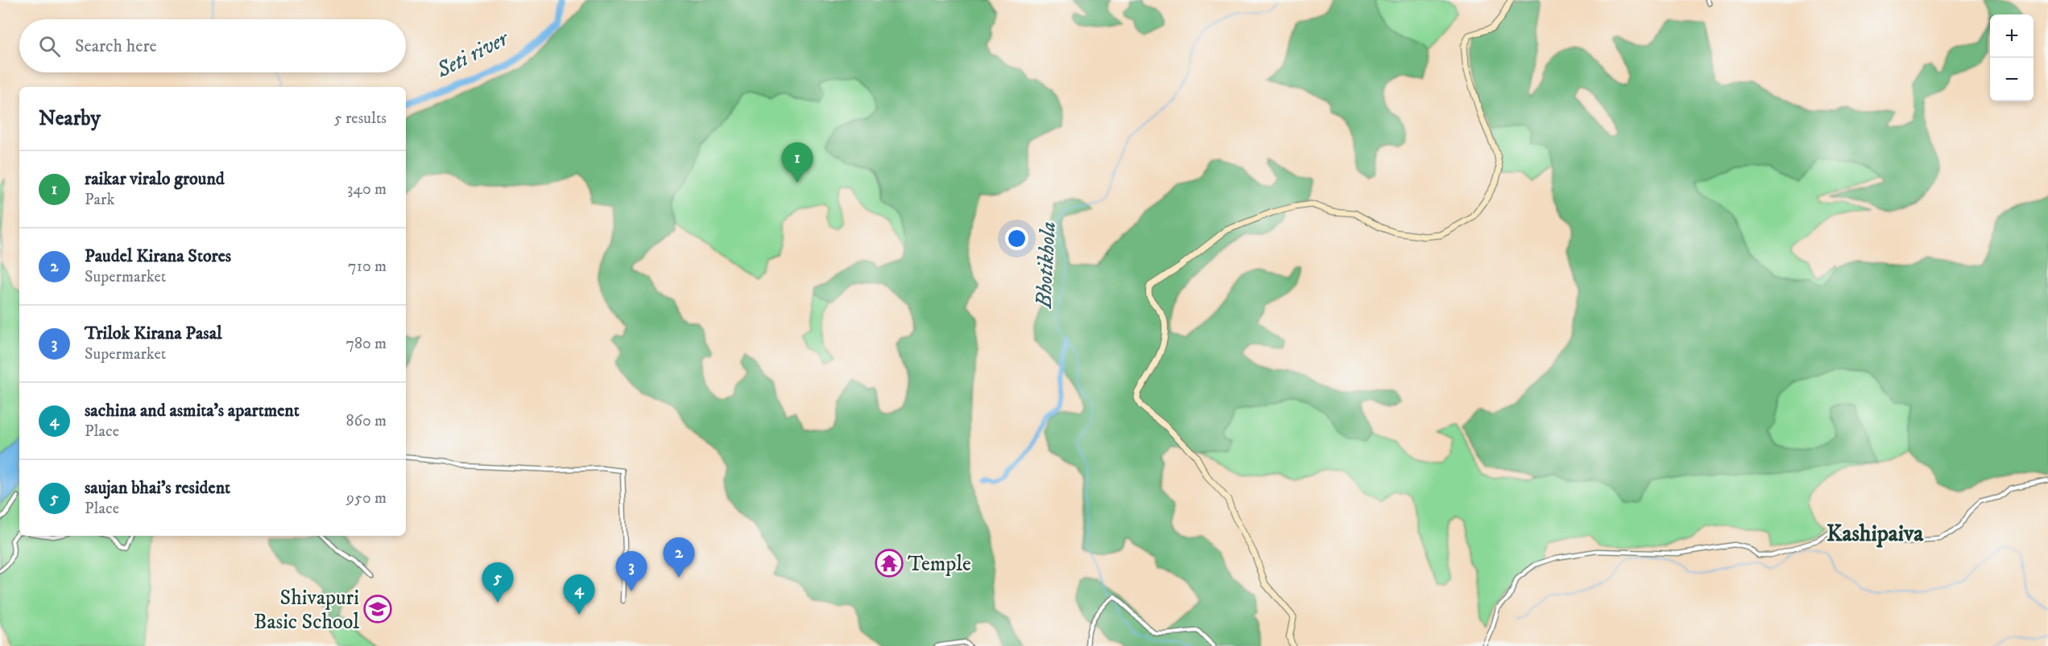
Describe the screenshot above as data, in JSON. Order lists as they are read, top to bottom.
{
  "districts": ["Kashipaiva"],
  "water": ["Seti river", "Bhotikhola"],
  "places": {
    "temple": ["Temple"],
    "school or university": ["Shivapuri Basic School"]
  },
  "page": {
    "map_buttons": ["+", "−"],
    "search": "Search here",
    "heading": ["Nearby", "5 results"],
    "pins": [
      "1",
      "2",
      "3",
      "5",
      "4"
    ],
    "list": [
      {
        "mark": "1",
        "name": "raikar viralo ground",
        "note": "Park",
        "value": "340 m"
      },
      {
        "mark": "2",
        "name": "Paudel Kirana Stores",
        "note": "Supermarket",
        "value": "710 m"
      },
      {
        "mark": "3",
        "name": "Trilok Kirana Pasal",
        "note": "Supermarket",
        "value": "780 m"
      },
      {
        "mark": "4",
        "name": "sachina and asmita's apartment",
        "note": "Place",
        "value": "860 m"
      },
      {
        "mark": "5",
        "name": "saujan bhai's resident",
        "note": "Place",
        "value": "950 m"
      }
    ]
  }
}
